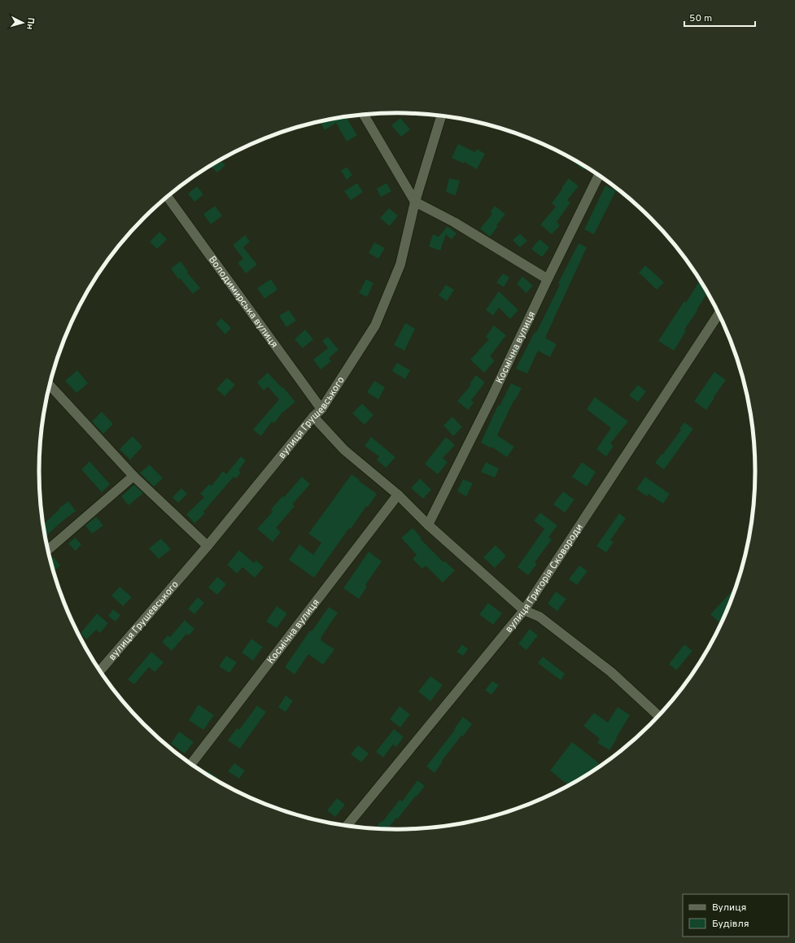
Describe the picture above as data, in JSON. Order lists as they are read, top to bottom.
{
  "streets": {
    "street": [
      "Володимирська вулиця",
      "Космічна вулиця",
      "вулиця Грушевського",
      "вулиця Григорія Сковороди"
    ]
  },
  "crossings": [
    ["Володимирська вулиця", "вулиця Грушевського"]
  ],
  "legend": ["Вулиця", "Будівля"],
  "scale_bar": "50 m",
  "north": "right"
}
